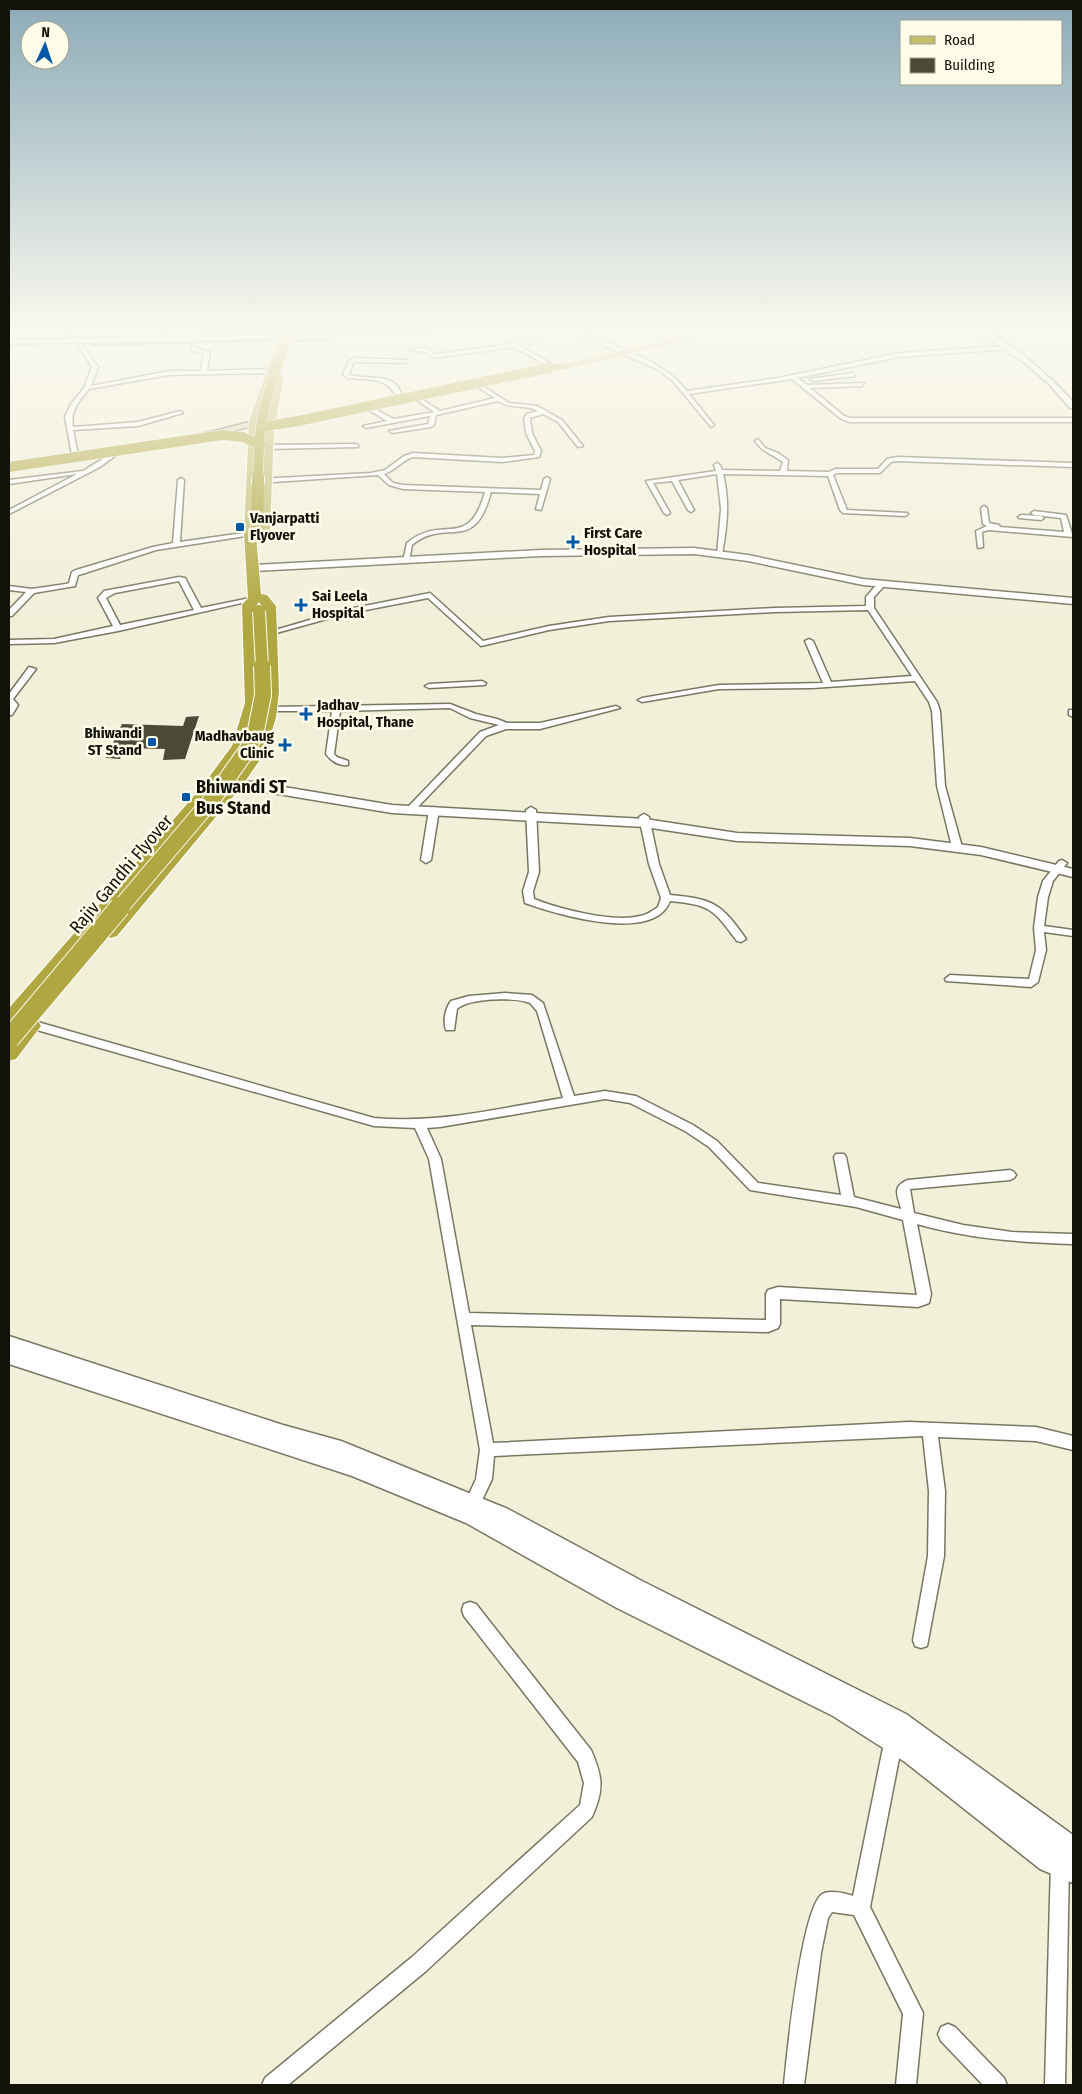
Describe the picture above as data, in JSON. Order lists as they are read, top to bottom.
{
  "streets": {
    "highway": ["Rajiv Gandhi Flyover"]
  },
  "places": {
    "transit": ["Vanjarpatti Flyover", "Bhiwandi ST Stand", "Bhiwandi ST Bus Stand"],
    "health": [
      "First Care Hospital",
      "Sai Leela Hospital",
      "Jadhav Hospital, Thane",
      "Madhavbaug Clinic"
    ]
  },
  "legend": ["Road", "Building"],
  "north": "top"
}
